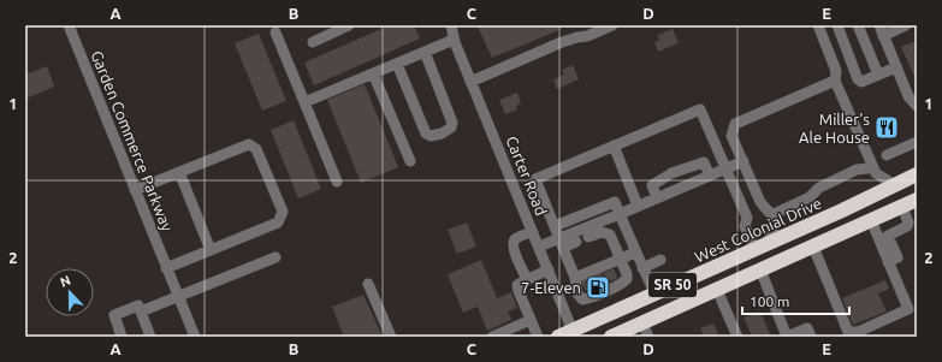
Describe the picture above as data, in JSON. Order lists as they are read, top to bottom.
{
  "streets": {
    "highway": ["West Colonial Drive", "SR 50"],
    "street": ["Garden Commerce Parkway", "Carter Road"]
  },
  "crossings": [
    ["Carter Road", "West Colonial Drive"]
  ],
  "places": {
    "restaurant": ["Miller's Ale House"],
    "fuel station": ["7-Eleven"]
  },
  "scale_bar": "100 m",
  "north": "top",
  "grid": {
    "columns": [
      "A",
      "B",
      "C",
      "D",
      "E"
    ],
    "rows": ["1", "2"]
  }
}
